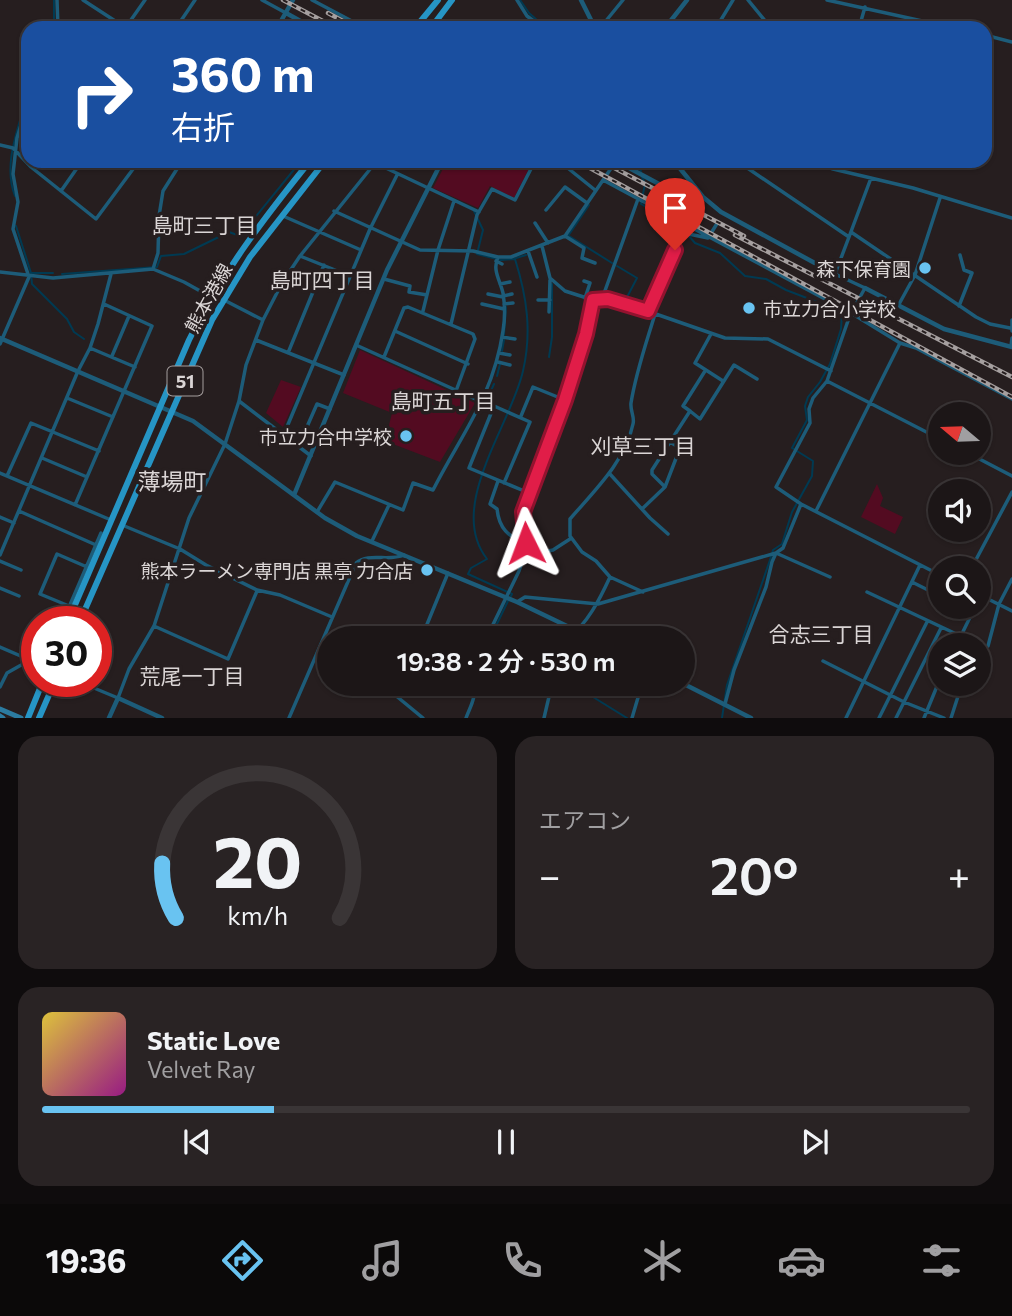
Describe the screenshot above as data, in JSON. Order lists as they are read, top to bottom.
{
  "streets": {
    "main road": ["熊本港線", "51"]
  },
  "districts": [
    "島町三丁目",
    "島町四丁目",
    "島町五丁目",
    "刈草三丁目",
    "薄場町",
    "合志三丁目",
    "荒尾一丁目"
  ],
  "places": [
    "森下保育園",
    "市立力合小学校",
    "市立力合中学校",
    "熊本ラーメン専門店 黒亭 力合店"
  ],
  "north": "left",
  "page": {
    "turn": ["360 m", "右折"],
    "limit": "30",
    "trip": "19:38 · 2 分 · 530 m",
    "tile": "エアコン",
    "heat": ["−", "20°", "+"],
    "song": ["Static Love", "Velvet Ray"],
    "tabs": "19:36",
    "gauge": ["20", "km/h"]
  }
}
